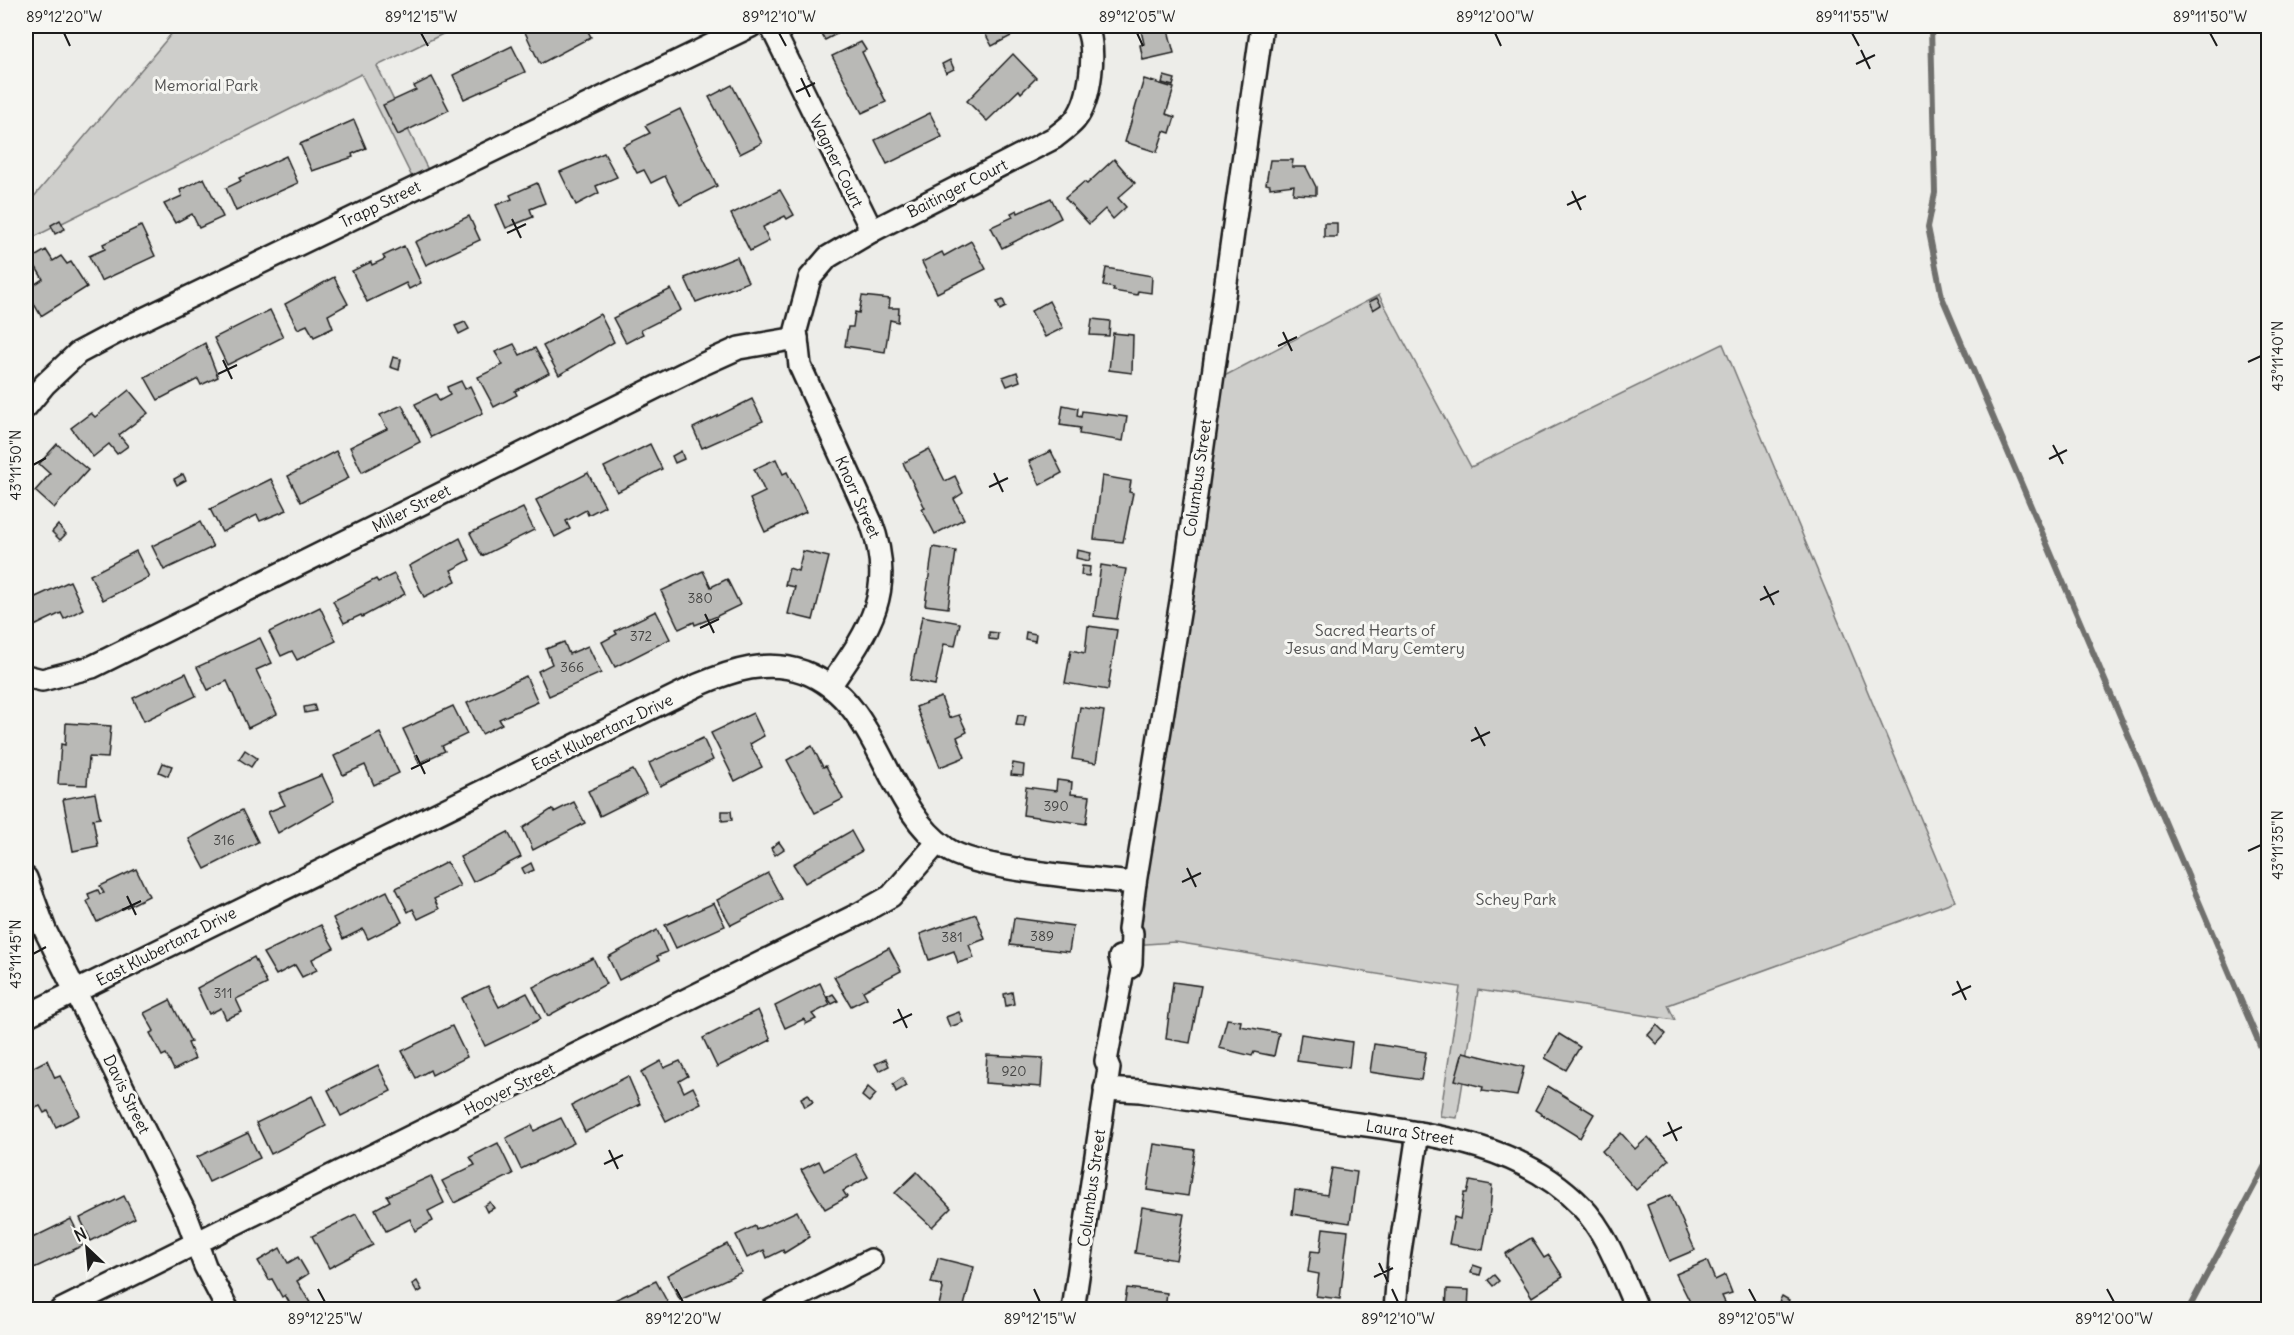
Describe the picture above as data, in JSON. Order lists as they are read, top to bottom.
{
  "streets": {
    "street": [
      "Wagner Court",
      "Baitinger Court",
      "Trapp Street",
      "Columbus Street",
      "Knorr Street",
      "Miller Street",
      "East Klubertanz Drive",
      "Hoover Street",
      "Davis Street",
      "Laura Street"
    ]
  },
  "crossings": [
    ["Wagner Court", "Baitinger Court"],
    ["Baitinger Court", "Knorr Street"],
    ["Baitinger Court", "Miller Street"],
    ["Columbus Street", "East Klubertanz Drive"],
    ["Columbus Street", "Laura Street"],
    ["Knorr Street", "Miller Street"],
    ["Knorr Street", "East Klubertanz Drive"],
    ["East Klubertanz Drive", "Hoover Street"],
    ["East Klubertanz Drive", "Davis Street"],
    ["Hoover Street", "Davis Street"]
  ],
  "parks": ["Memorial Park", "Sacred Hearts of Jesus and Mary Cemtery", "Schey Park"],
  "house_numbers": [
    "380",
    "372",
    "366",
    "390",
    "316",
    "389",
    "381",
    "311",
    "920"
  ],
  "north": "top left",
  "coordinates": [
    "89°12'20\"W",
    "89°12'15\"W",
    "89°12'10\"W",
    "89°12'05\"W",
    "89°12'00\"W",
    "89°11'55\"W",
    "89°11'50\"W",
    "43°11'40\"N",
    "43°11'50\"N",
    "43°11'35\"N",
    "43°11'45\"N",
    "89°12'25\"W"
  ]
}
